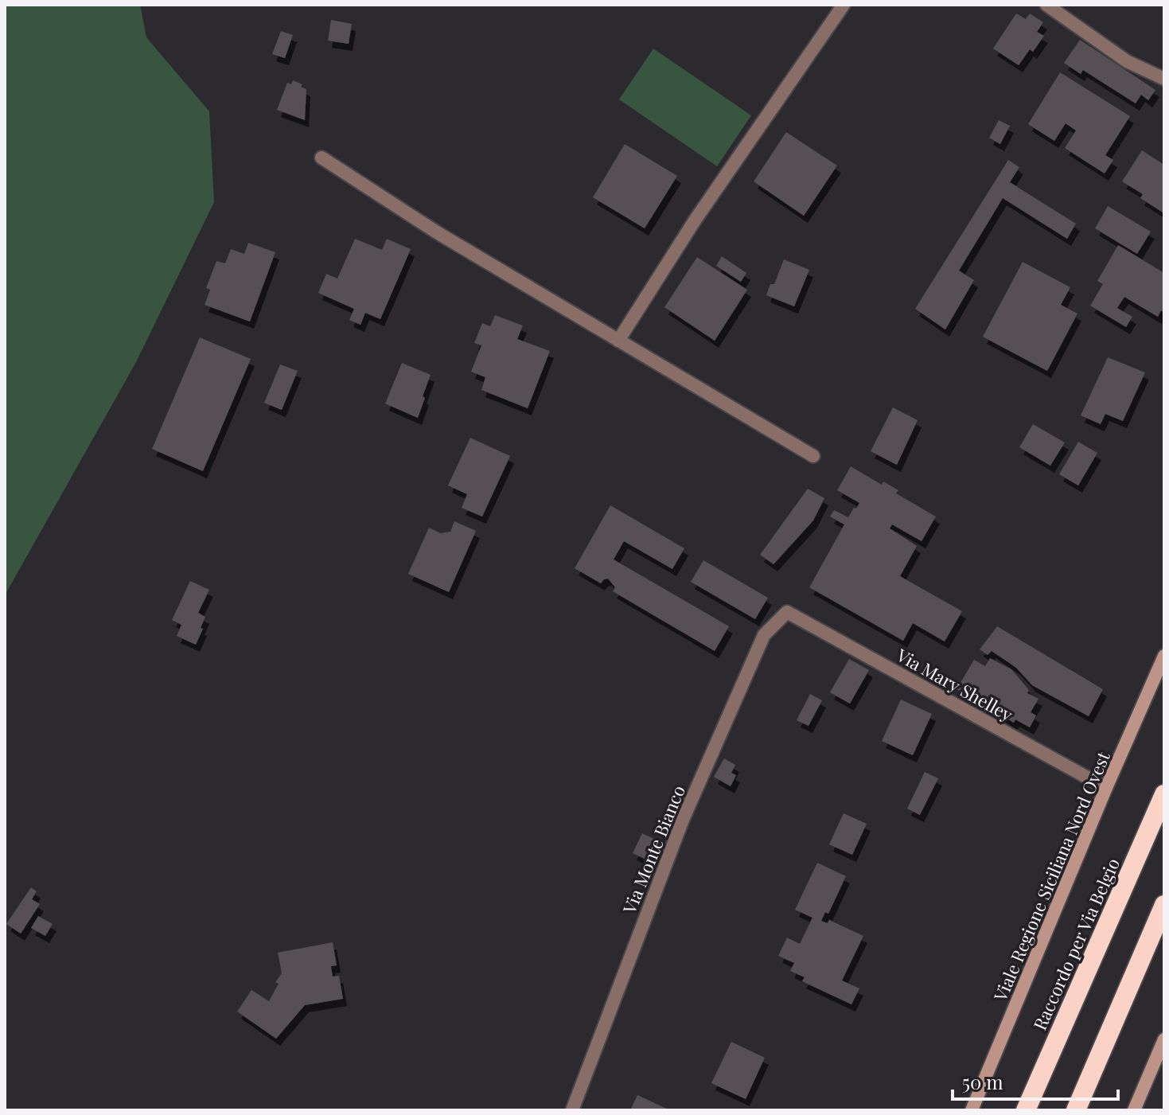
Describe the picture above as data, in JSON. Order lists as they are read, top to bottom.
{
  "streets": {
    "highway": ["Raccordo per Via Belgio"],
    "street": ["Via Mary Shelley", "Via Monte Bianco", "Viale Regione Siciliana Nord Ovest"]
  },
  "crossings": [
    ["Via Mary Shelley", "Via Monte Bianco"],
    ["Via Mary Shelley", "Viale Regione Siciliana Nord Ovest"]
  ],
  "scale_bar": "50 m"
}
